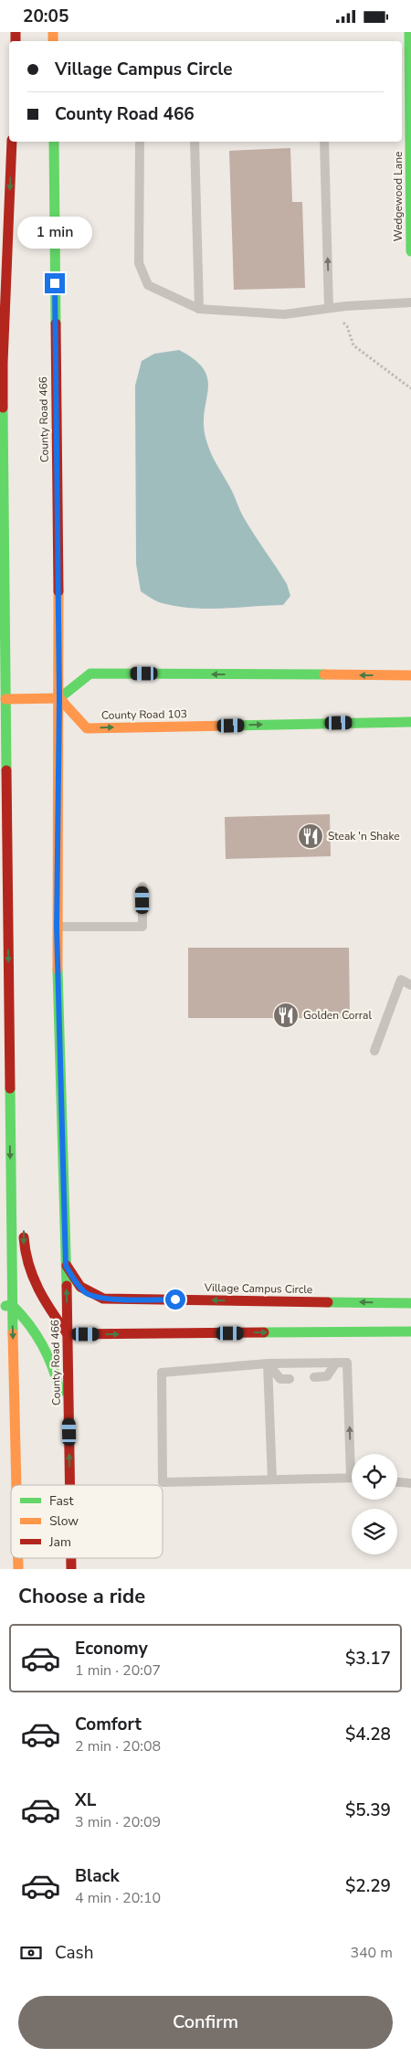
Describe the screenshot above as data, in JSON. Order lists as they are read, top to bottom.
{
  "streets": {
    "main road": [
      "Wedgewood Lane",
      "County Road 466",
      "County Road 103",
      "Village Campus Circle"
    ]
  },
  "crossings": [
    ["County Road 466", "County Road 103"],
    ["County Road 466", "Village Campus Circle"]
  ],
  "places": {
    "restaurant": ["Steak 'n Shake", "Golden Corral"]
  },
  "legend": ["Fast", "Slow", "Jam"],
  "page": {
    "status": "20:05",
    "banner": ["Village Campus Circle", "County Road 466"],
    "bubble": "1 min",
    "heading": "Choose a ride",
    "list": [
      {
        "name": "Economy",
        "note": "1 min · 20:07",
        "value": "$3.17"
      },
      {
        "name": "Comfort",
        "note": "2 min · 20:08",
        "value": "$4.28"
      },
      {
        "name": "XL",
        "note": "3 min · 20:09",
        "value": "$5.39"
      },
      {
        "name": "Black",
        "note": "4 min · 20:10",
        "value": "$2.29"
      }
    ],
    "pay": ["Cash", "340 m"],
    "buttons": "Confirm"
  }
}
